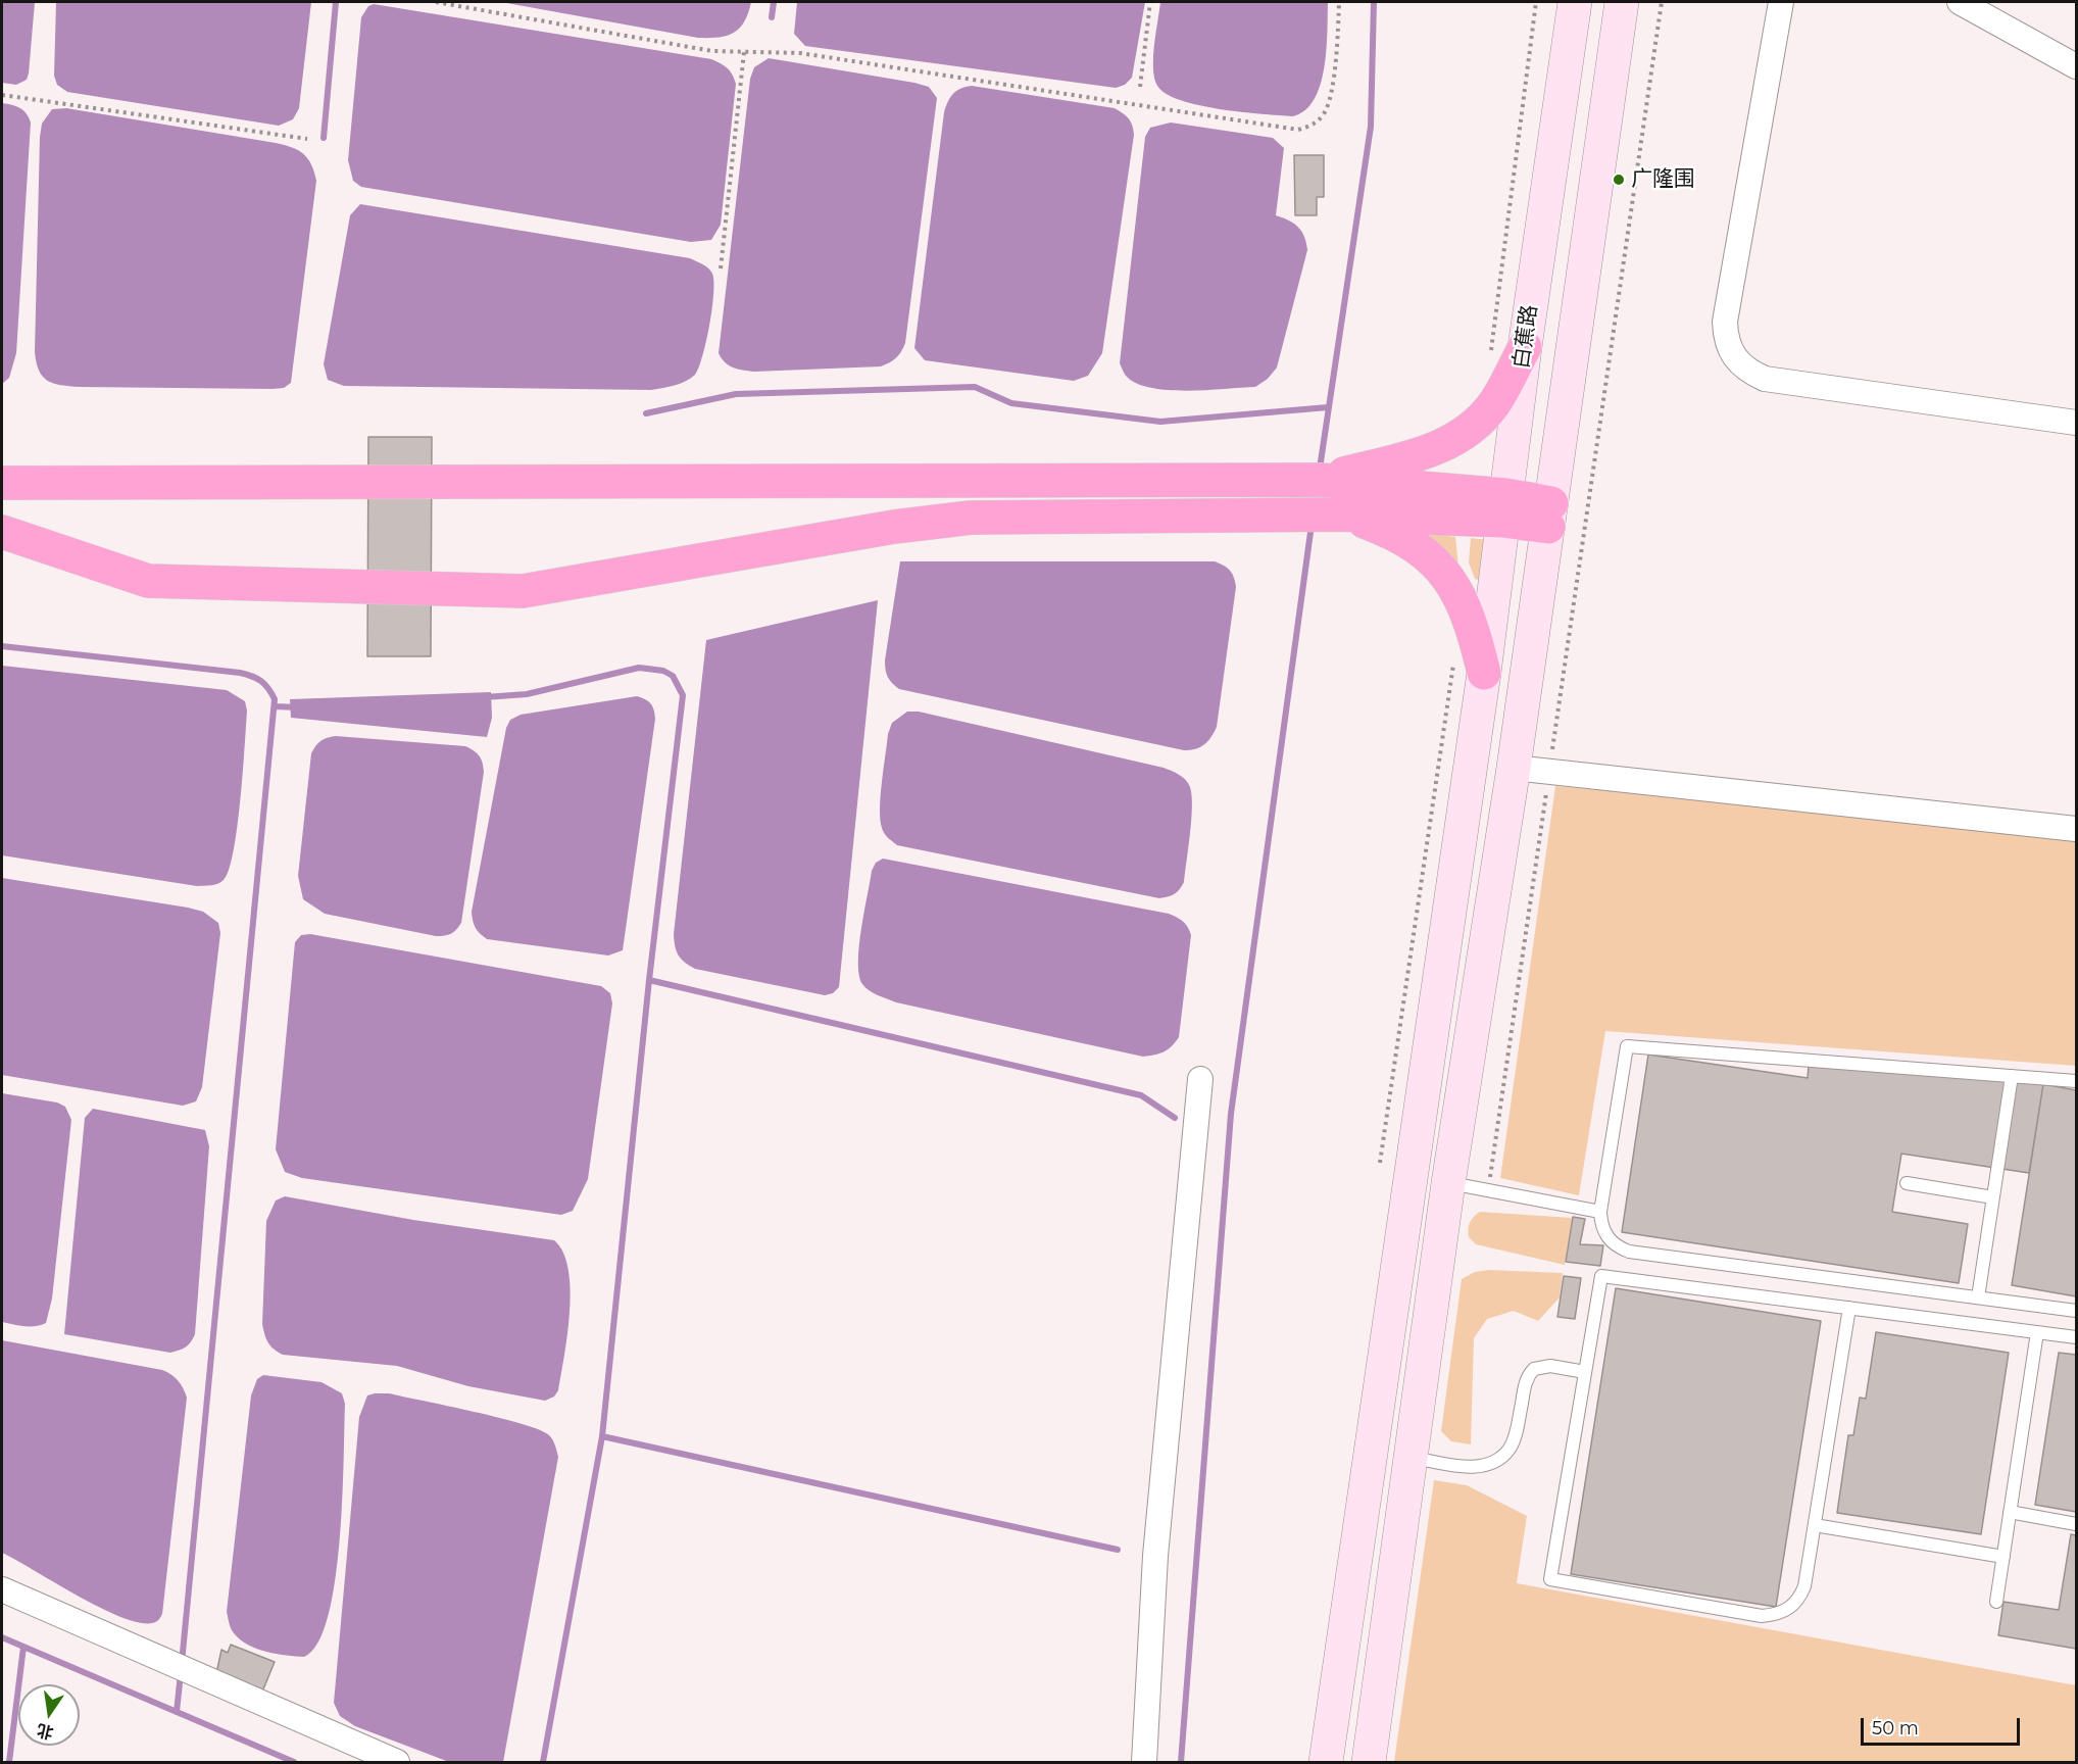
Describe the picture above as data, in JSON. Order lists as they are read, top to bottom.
{
  "streets": {
    "main road": ["白蕉路"]
  },
  "places": ["广隆围"],
  "scale_bar": "50 m",
  "north": "bottom"
}
